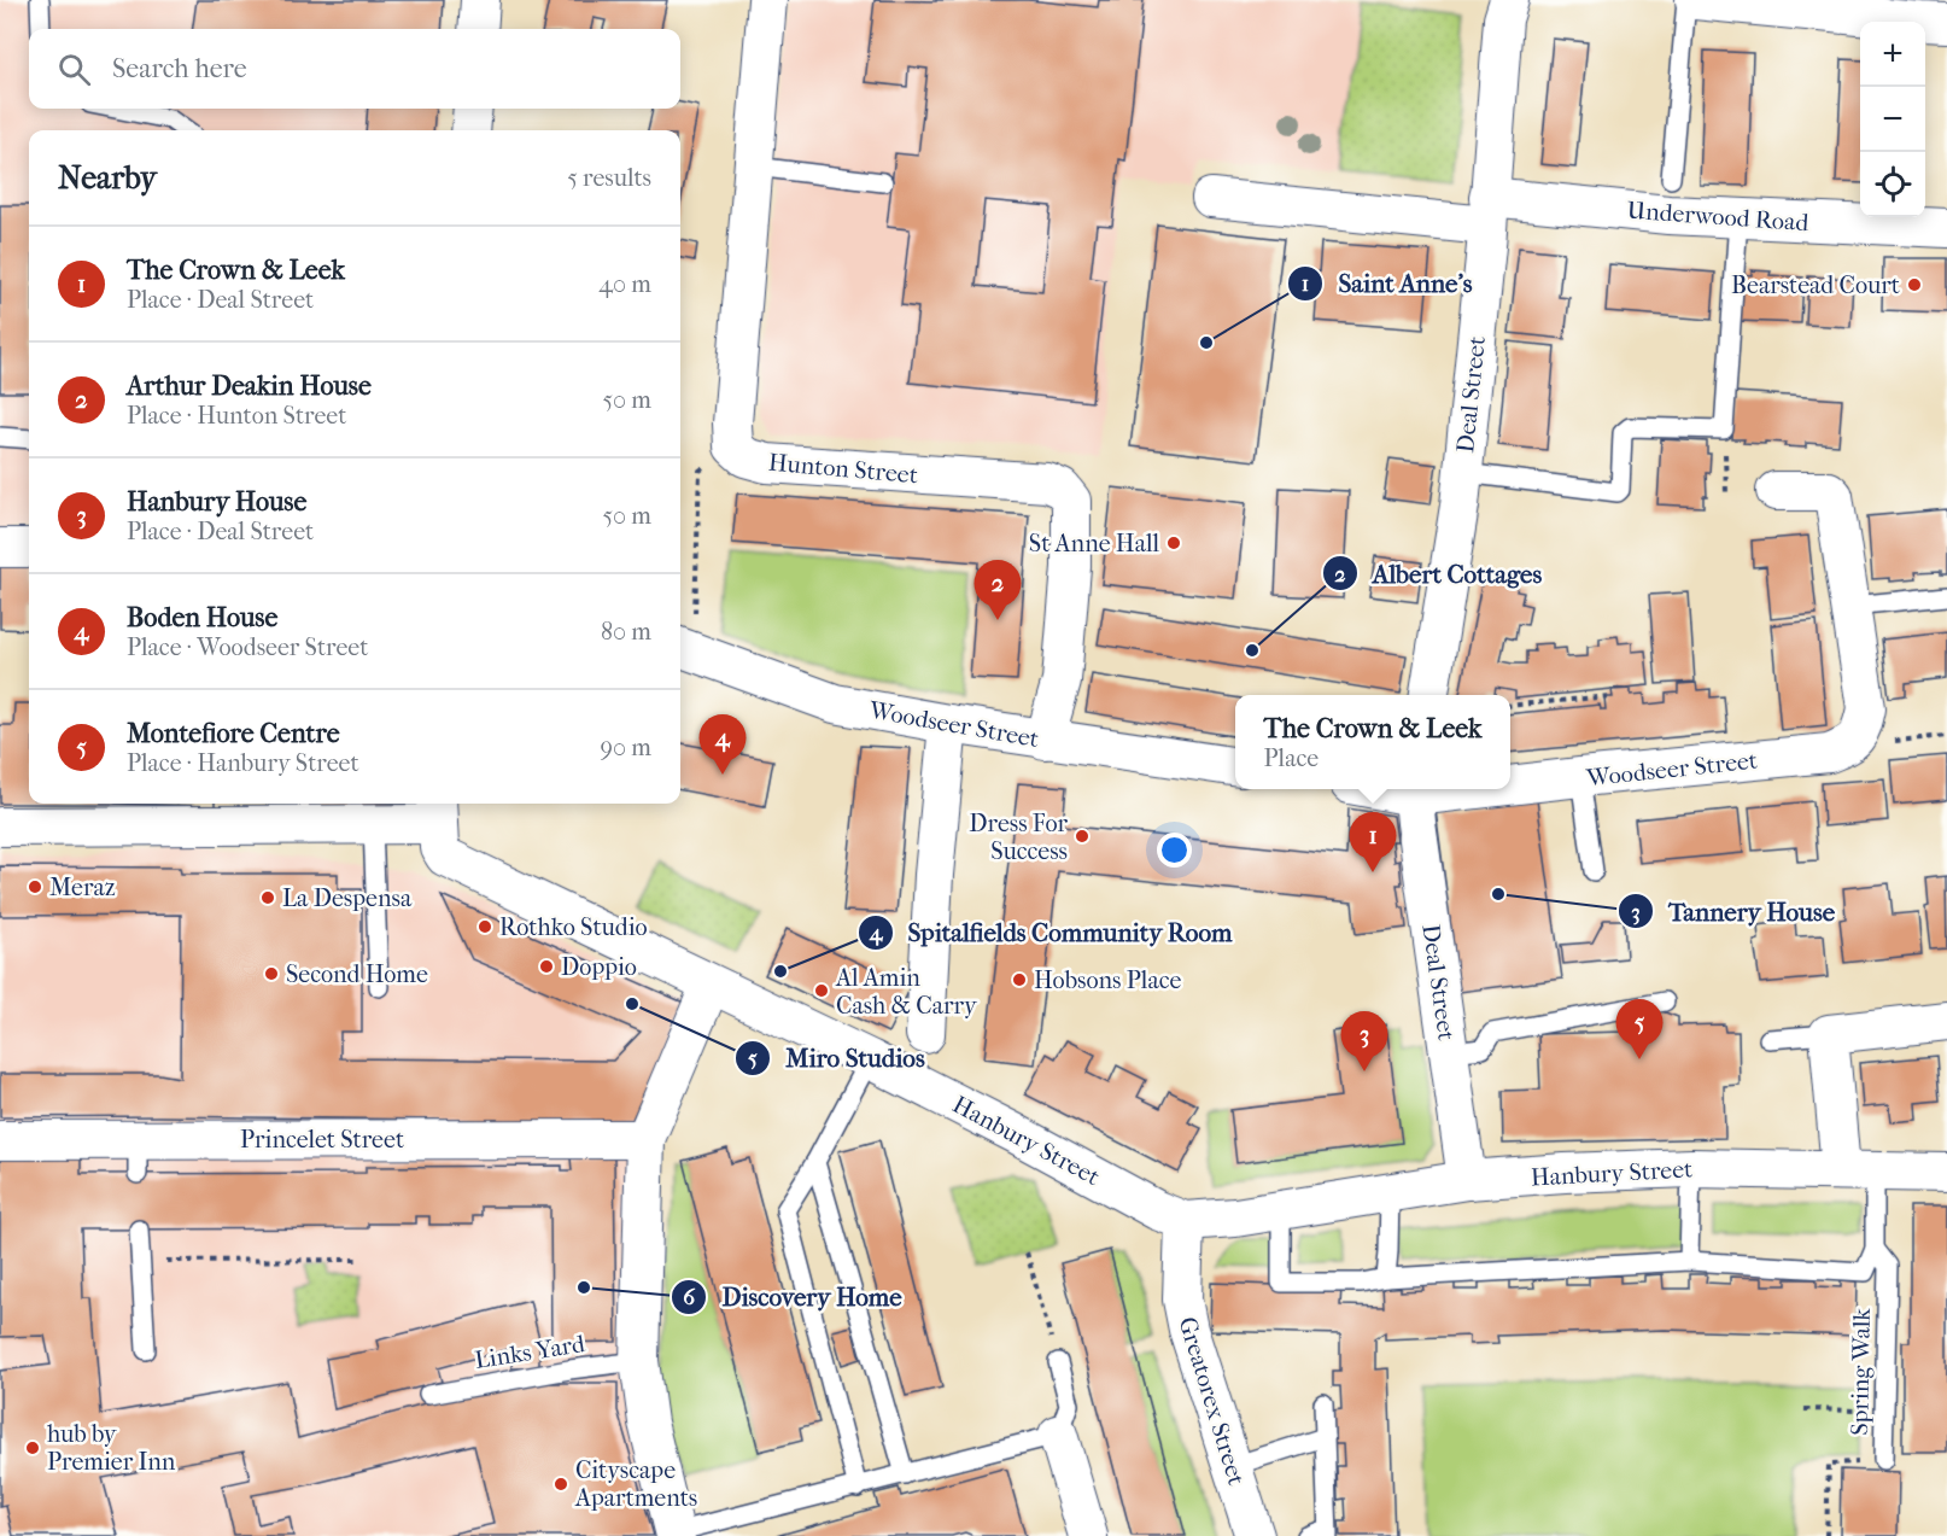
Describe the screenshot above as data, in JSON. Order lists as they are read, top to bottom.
{
  "streets": {
    "street": [
      "Underwood Road",
      "Deal Street",
      "Hunton Street",
      "Woodseer Street",
      "Princelet Street",
      "Hanbury Street",
      "Greatorex Street"
    ],
    "lane": ["Links Yard", "Spring Walk"]
  },
  "crossings": [
    ["Underwood Road", "Deal Street"],
    ["Deal Street", "Hanbury Street"],
    ["Hunton Street", "Woodseer Street"],
    ["Hanbury Street", "Greatorex Street"]
  ],
  "places": [
    "Bearstead Court",
    "Saint Anne's",
    "St Anne Hall",
    "Albert Cottages",
    "Dress For Success",
    "Meraz",
    "Tannery House",
    "La Despensa",
    "Rothko Studio",
    "Doppio",
    "Spitalfields Community Room",
    "Second Home",
    "Hobsons Place",
    "Al Amin Cash & Carry",
    "Miro Studios",
    "Discovery Home",
    "hub by Premier Inn",
    "Cityscape Apartments"
  ],
  "page": {
    "map_buttons": ["+", "−"],
    "search": "Search here",
    "heading": ["Nearby", "5 results"],
    "list": [
      {
        "mark": "1",
        "name": "The Crown & Leek",
        "note": "Place · Deal Street",
        "value": "40 m"
      },
      {
        "mark": "2",
        "name": "Arthur Deakin House",
        "note": "Place · Hunton Street",
        "value": "50 m"
      },
      {
        "mark": "3",
        "name": "Hanbury House",
        "note": "Place · Deal Street",
        "value": "50 m"
      },
      {
        "mark": "4",
        "name": "Boden House",
        "note": "Place · Woodseer Street",
        "value": "80 m"
      },
      {
        "mark": "5",
        "name": "Montefiore Centre",
        "note": "Place · Hanbury Street",
        "value": "90 m"
      }
    ],
    "pins": [
      "2",
      "4",
      "1",
      "5",
      "3"
    ],
    "popup": ["The Crown & Leek", "Place"]
  }
}
